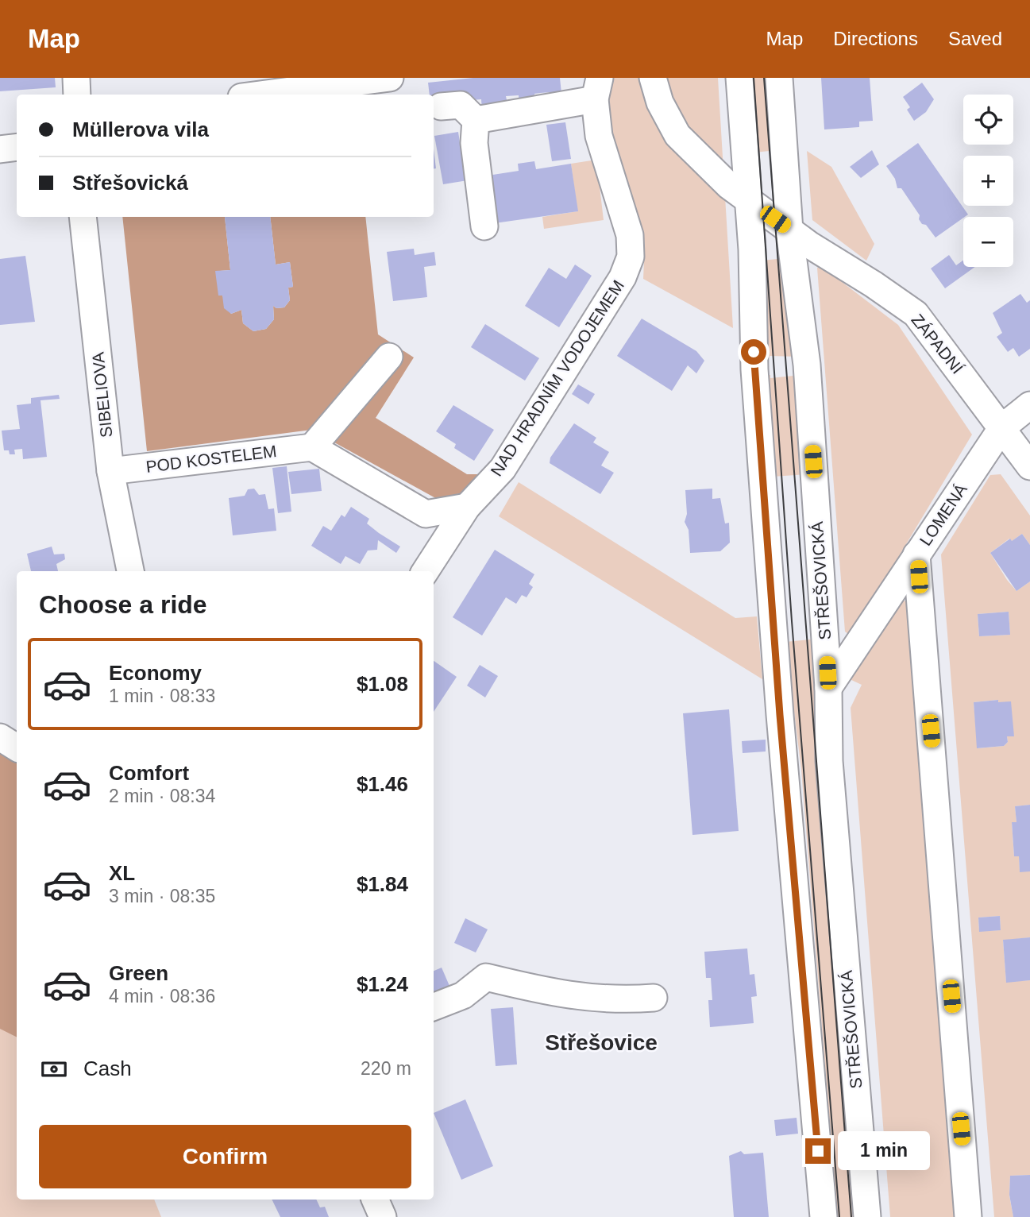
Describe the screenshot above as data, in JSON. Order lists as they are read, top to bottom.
{
  "streets": {
    "street": [
      "ZÁPADNÍ",
      "NAD HRADNÍM VODOJEMEM",
      "SIBELIOVA",
      "POD KOSTELEM",
      "LOMENÁ",
      "STŘEŠOVICKÁ"
    ]
  },
  "crossings": [
    ["ZÁPADNÍ", "LOMENÁ"],
    ["ZÁPADNÍ", "STŘEŠOVICKÁ"],
    ["SIBELIOVA", "POD KOSTELEM"],
    ["LOMENÁ", "STŘEŠOVICKÁ"]
  ],
  "districts": ["Střešovice"],
  "page": {
    "header": "Map",
    "nav": ["Map", "Directions", "Saved"],
    "map_buttons": ["+", "−"],
    "banner": ["Müllerova vila", "Střešovická"],
    "heading": "Choose a ride",
    "list": [
      {
        "name": "Economy",
        "note": "1 min · 08:33",
        "value": "$1.08"
      },
      {
        "name": "Comfort",
        "note": "2 min · 08:34",
        "value": "$1.46"
      },
      {
        "name": "XL",
        "note": "3 min · 08:35",
        "value": "$1.84"
      },
      {
        "name": "Green",
        "note": "4 min · 08:36",
        "value": "$1.24"
      }
    ],
    "pay": ["Cash", "220 m"],
    "buttons": "Confirm",
    "bubble": "1 min"
  }
}
